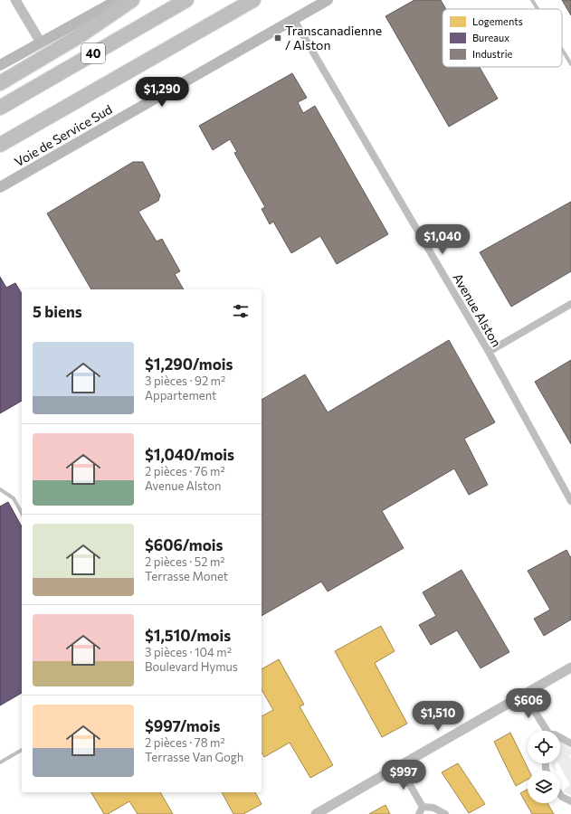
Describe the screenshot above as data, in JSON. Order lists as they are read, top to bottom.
{
  "streets": {
    "highway": ["40"],
    "main road": ["Voie de Service Sud"],
    "street": ["Avenue Alston"]
  },
  "crossings": [
    ["Voie de Service Sud", "Avenue Alston"]
  ],
  "places": {
    "transit": ["Transcanadienne / Alston"]
  },
  "legend": ["Logements", "Bureaux", "Industrie"],
  "page": {
    "price": [
      "$1,290",
      "$1,040",
      "$606",
      "$1,510",
      "$997"
    ],
    "heading": "5 biens",
    "list": [
      {
        "name": "$1,290/mois",
        "note": "3 pièces · 92 m² · Appartement"
      },
      {
        "name": "$1,040/mois",
        "note": "2 pièces · 76 m² · Avenue Alston"
      },
      {
        "name": "$606/mois",
        "note": "2 pièces · 52 m² · Terrasse Monet"
      },
      {
        "name": "$1,510/mois",
        "note": "3 pièces · 104 m² · Boulevard Hymus"
      },
      {
        "name": "$997/mois",
        "note": "2 pièces · 78 m² · Terrasse Van Gogh"
      }
    ]
  }
}
